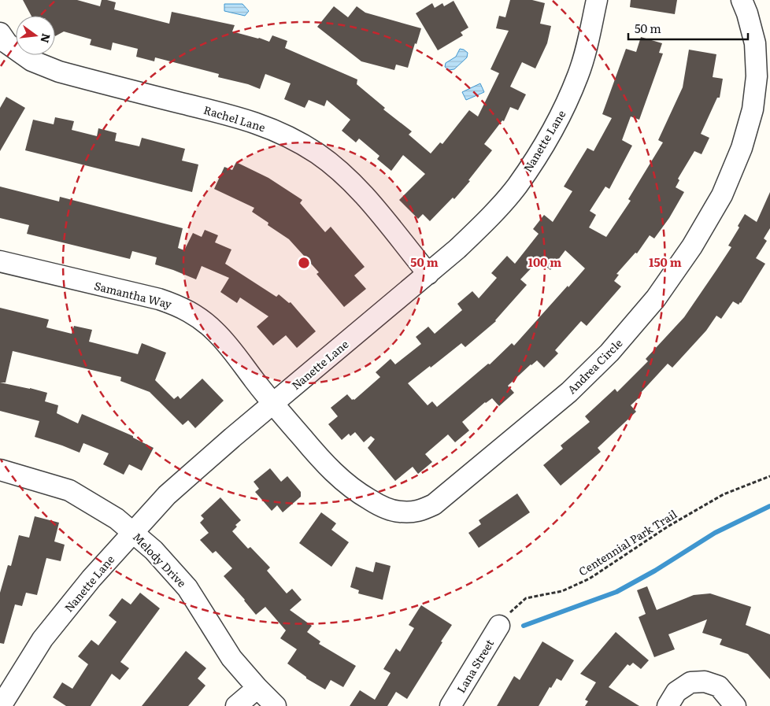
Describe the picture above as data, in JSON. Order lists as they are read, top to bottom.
{
  "streets": {
    "street": [
      "Rachel Lane",
      "Nanette Lane",
      "Samantha Way",
      "Andrea Circle",
      "Melody Drive",
      "Lana Street"
    ],
    "path": ["Centennial Park Trail"]
  },
  "crossings": [
    ["Rachel Lane", "Nanette Lane"],
    ["Nanette Lane", "Samantha Way"],
    ["Nanette Lane", "Andrea Circle"],
    ["Nanette Lane", "Melody Drive"],
    ["Samantha Way", "Andrea Circle"],
    ["Centennial Park Trail", "Lana Street"]
  ],
  "scale_bar": "50 m",
  "north": "right",
  "rings": ["50 m", "100 m", "150 m"]
}
